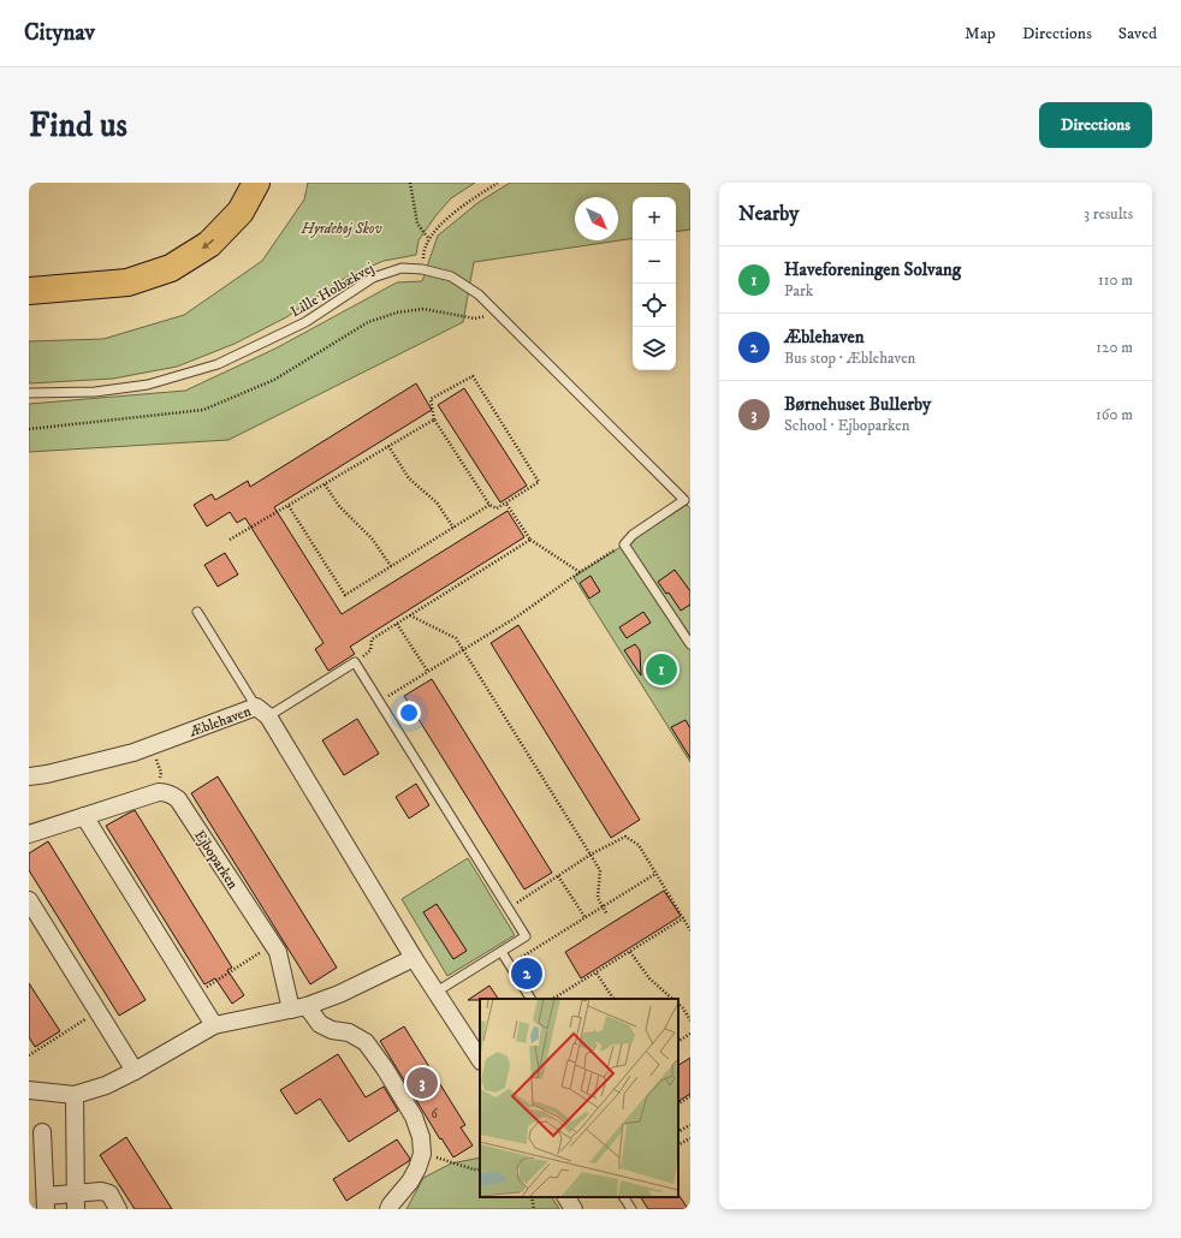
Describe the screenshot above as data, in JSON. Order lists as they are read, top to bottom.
{
  "streets": {
    "street": ["Æblehaven", "Ejboparken"],
    "lane": ["Lille Holbækvej"]
  },
  "parks": ["Hyrdehøj Skov"],
  "house_numbers": ["6"],
  "north": "bottom right",
  "page": {
    "header": "Citynav",
    "nav": ["Map", "Directions", "Saved"],
    "buttons": "Directions",
    "title": "Find us",
    "heading": ["Nearby", "3 results"],
    "map_buttons": ["+", "−"],
    "list": [
      {
        "mark": "1",
        "name": "Haveforeningen Solvang",
        "note": "Park",
        "value": "110 m"
      },
      {
        "mark": "2",
        "name": "Æblehaven",
        "note": "Bus stop · Æblehaven",
        "value": "120 m"
      },
      {
        "mark": "3",
        "name": "Børnehuset Bullerby",
        "note": "School · Ejboparken",
        "value": "160 m"
      }
    ],
    "pins": ["1", "2", "3"]
  }
}
